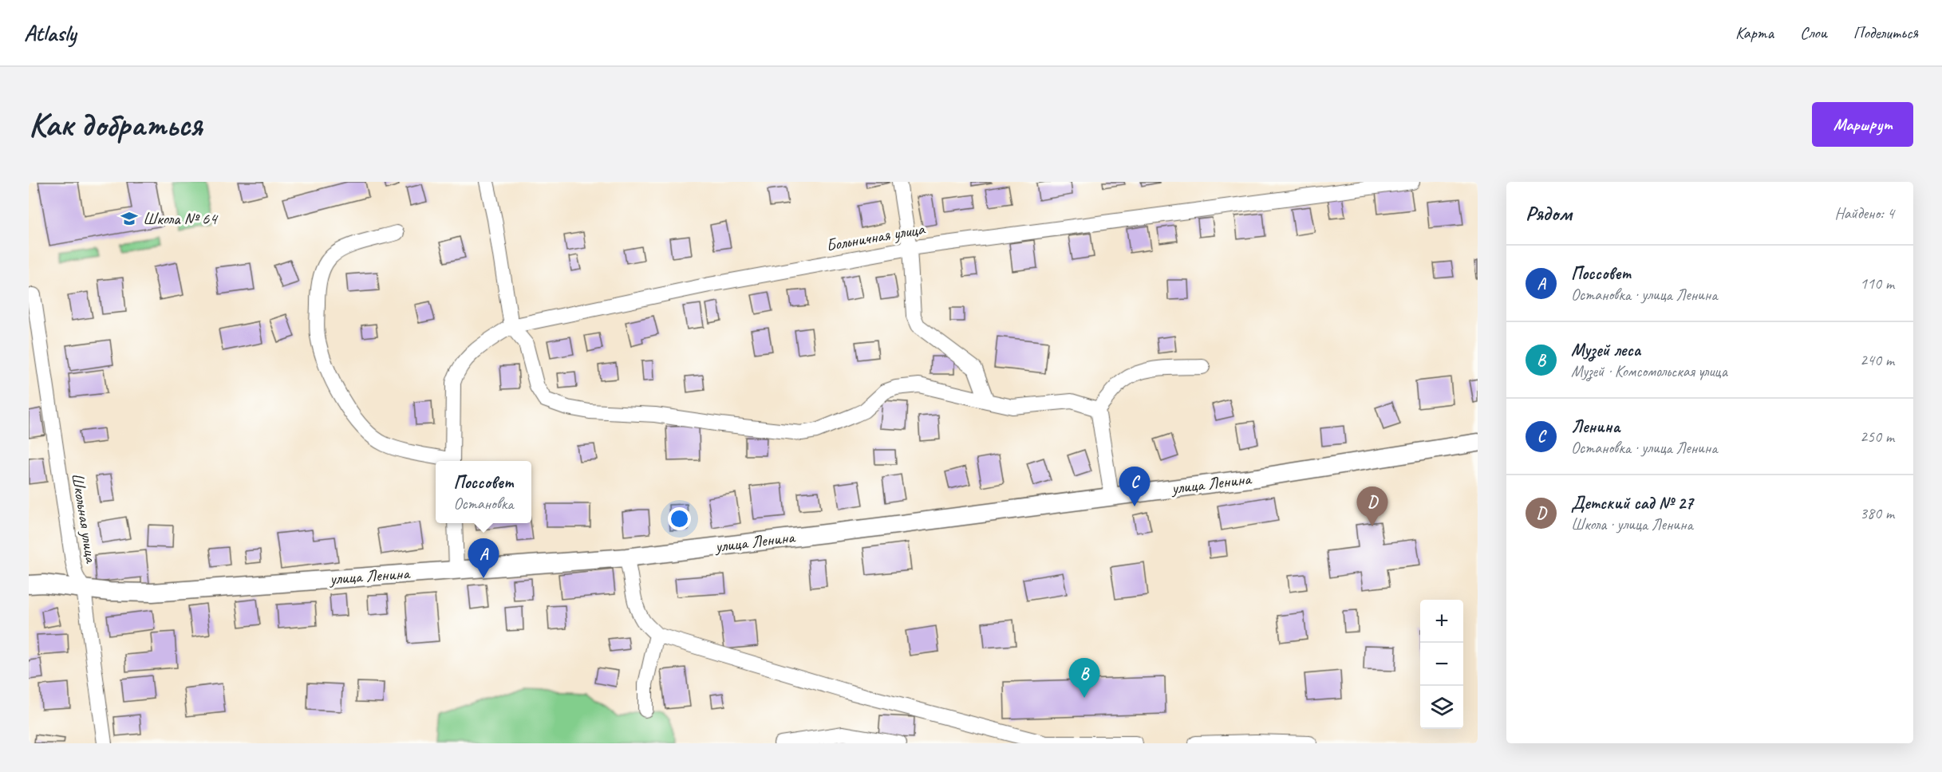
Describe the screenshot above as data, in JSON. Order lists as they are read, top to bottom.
{
  "streets": {
    "street": ["Больничная улица", "улица Ленина", "Школьная улица"]
  },
  "crossings": [
    ["улица Ленина", "Школьная улица"]
  ],
  "places": {
    "school or university": ["Школа № 64"]
  },
  "page": {
    "header": "Atlasly",
    "nav": ["Карта", "Слои", "Поделиться"],
    "buttons": "Маршрут",
    "title": "Как добраться",
    "heading": ["Рядом", "Найдено: 4"],
    "list": [
      {
        "mark": "A",
        "name": "Поссовет",
        "note": "Остановка · улица Ленина",
        "value": "110 m"
      },
      {
        "mark": "B",
        "name": "Музей леса",
        "note": "Музей · Комсомольская улица",
        "value": "240 m"
      },
      {
        "mark": "C",
        "name": "Ленина",
        "note": "Остановка · улица Ленина",
        "value": "250 m"
      },
      {
        "mark": "D",
        "name": "Детский сад № 27",
        "note": "Школа · улица Ленина",
        "value": "380 m"
      }
    ],
    "popup": ["Поссовет", "Остановка"],
    "pins": [
      "C",
      "D",
      "A",
      "B"
    ],
    "map_buttons": ["+", "−"]
  }
}
